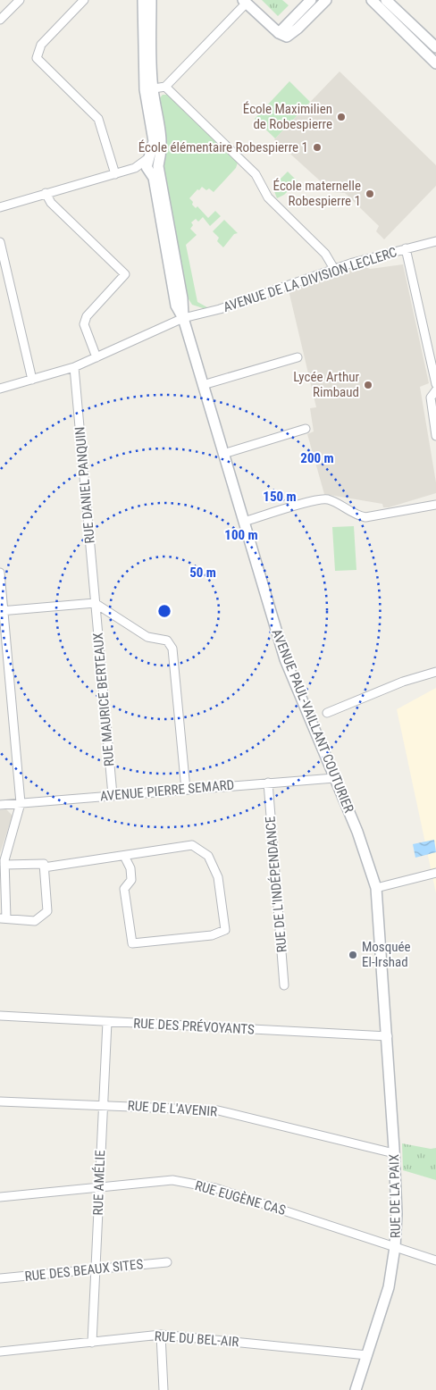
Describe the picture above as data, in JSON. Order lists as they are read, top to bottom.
{
  "streets": {
    "street": [
      "AVENUE DE LA DIVISION LECLERC",
      "RUE DANIEL PANQUIN",
      "RUE MAURICE BERTEAUX",
      "AVENUE PAUL-VAILLANT COUTURIER",
      "AVENUE PIERRE SEMARD",
      "RUE DE L'INDÉPENDANCE",
      "RUE DES PRÉVOYANTS",
      "RUE DE L'AVENIR",
      "RUE AMÉLIE",
      "RUE DE LA PAIX",
      "RUE EUGÈNE CAS",
      "RUE DES BEAUX SITES",
      "RUE DU BEL-AIR"
    ]
  },
  "crossings": [
    ["AVENUE DE LA DIVISION LECLERC", "RUE DANIEL PANQUIN"],
    ["AVENUE DE LA DIVISION LECLERC", "AVENUE PAUL-VAILLANT COUTURIER"],
    ["RUE DANIEL PANQUIN", "RUE MAURICE BERTEAUX"],
    ["RUE MAURICE BERTEAUX", "AVENUE PIERRE SEMARD"],
    ["AVENUE PAUL-VAILLANT COUTURIER", "AVENUE PIERRE SEMARD"],
    ["AVENUE PAUL-VAILLANT COUTURIER", "RUE DE LA PAIX"],
    ["AVENUE PIERRE SEMARD", "RUE DE L'INDÉPENDANCE"],
    ["RUE DES PRÉVOYANTS", "RUE AMÉLIE"],
    ["RUE DES PRÉVOYANTS", "RUE DE LA PAIX"],
    ["RUE DE L'AVENIR", "RUE AMÉLIE"],
    ["RUE DE L'AVENIR", "RUE DE LA PAIX"],
    ["RUE AMÉLIE", "RUE EUGÈNE CAS"],
    ["RUE AMÉLIE", "RUE DES BEAUX SITES"],
    ["RUE AMÉLIE", "RUE DU BEL-AIR"],
    ["RUE DE LA PAIX", "RUE EUGÈNE CAS"],
    ["RUE DE LA PAIX", "RUE DU BEL-AIR"]
  ],
  "places": [
    "École Maximilien de Robespierre",
    "École élémentaire Robespierre 1",
    "École maternelle Robespierre 1",
    "Lycée Arthur Rimbaud",
    "Mosquée El-Irshad"
  ],
  "rings": [
    "200 m",
    "150 m",
    "100 m",
    "50 m"
  ]
}
